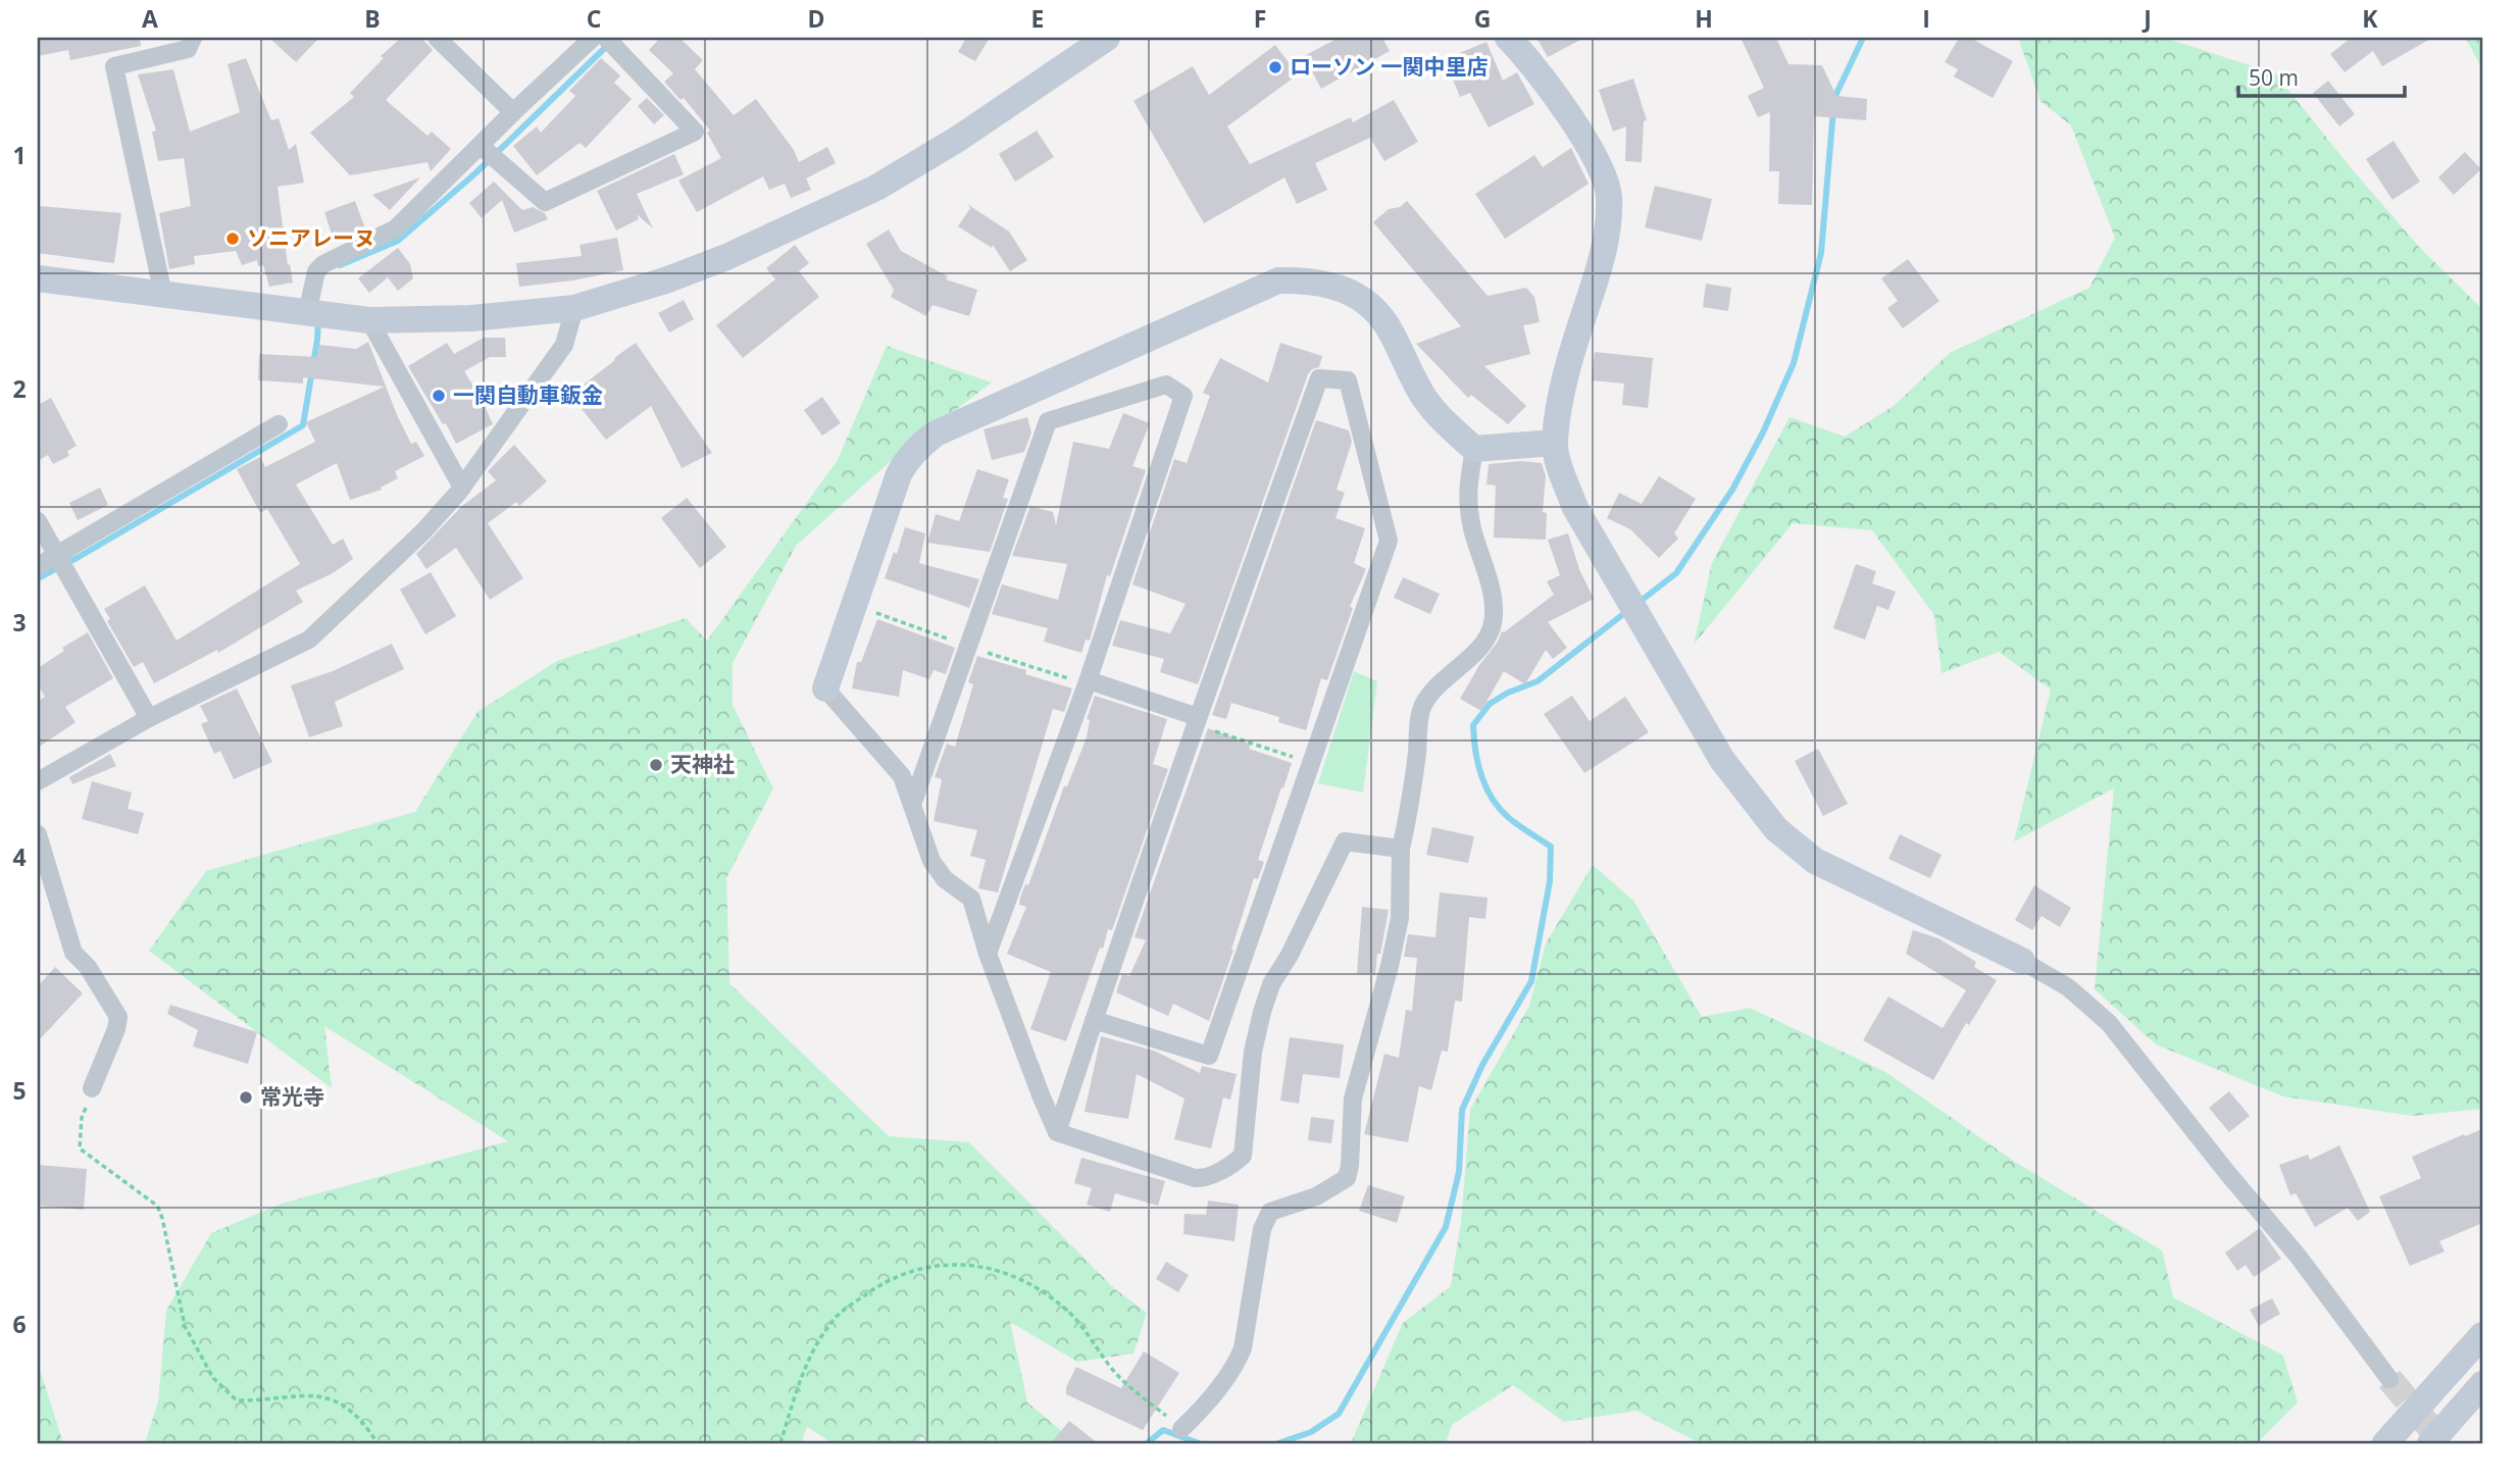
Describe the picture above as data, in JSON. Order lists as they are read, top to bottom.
{
  "places": [
    "ローソン 一関中里店",
    "ソニアレーヌ",
    "一関自動車鈑金",
    "天神社",
    "常光寺"
  ],
  "scale_bar": "50 m",
  "grid": {
    "columns": [
      "A",
      "B",
      "C",
      "D",
      "E",
      "F",
      "G",
      "H",
      "I",
      "J",
      "K"
    ],
    "rows": [
      "1",
      "2",
      "3",
      "4",
      "5",
      "6"
    ]
  }
}
